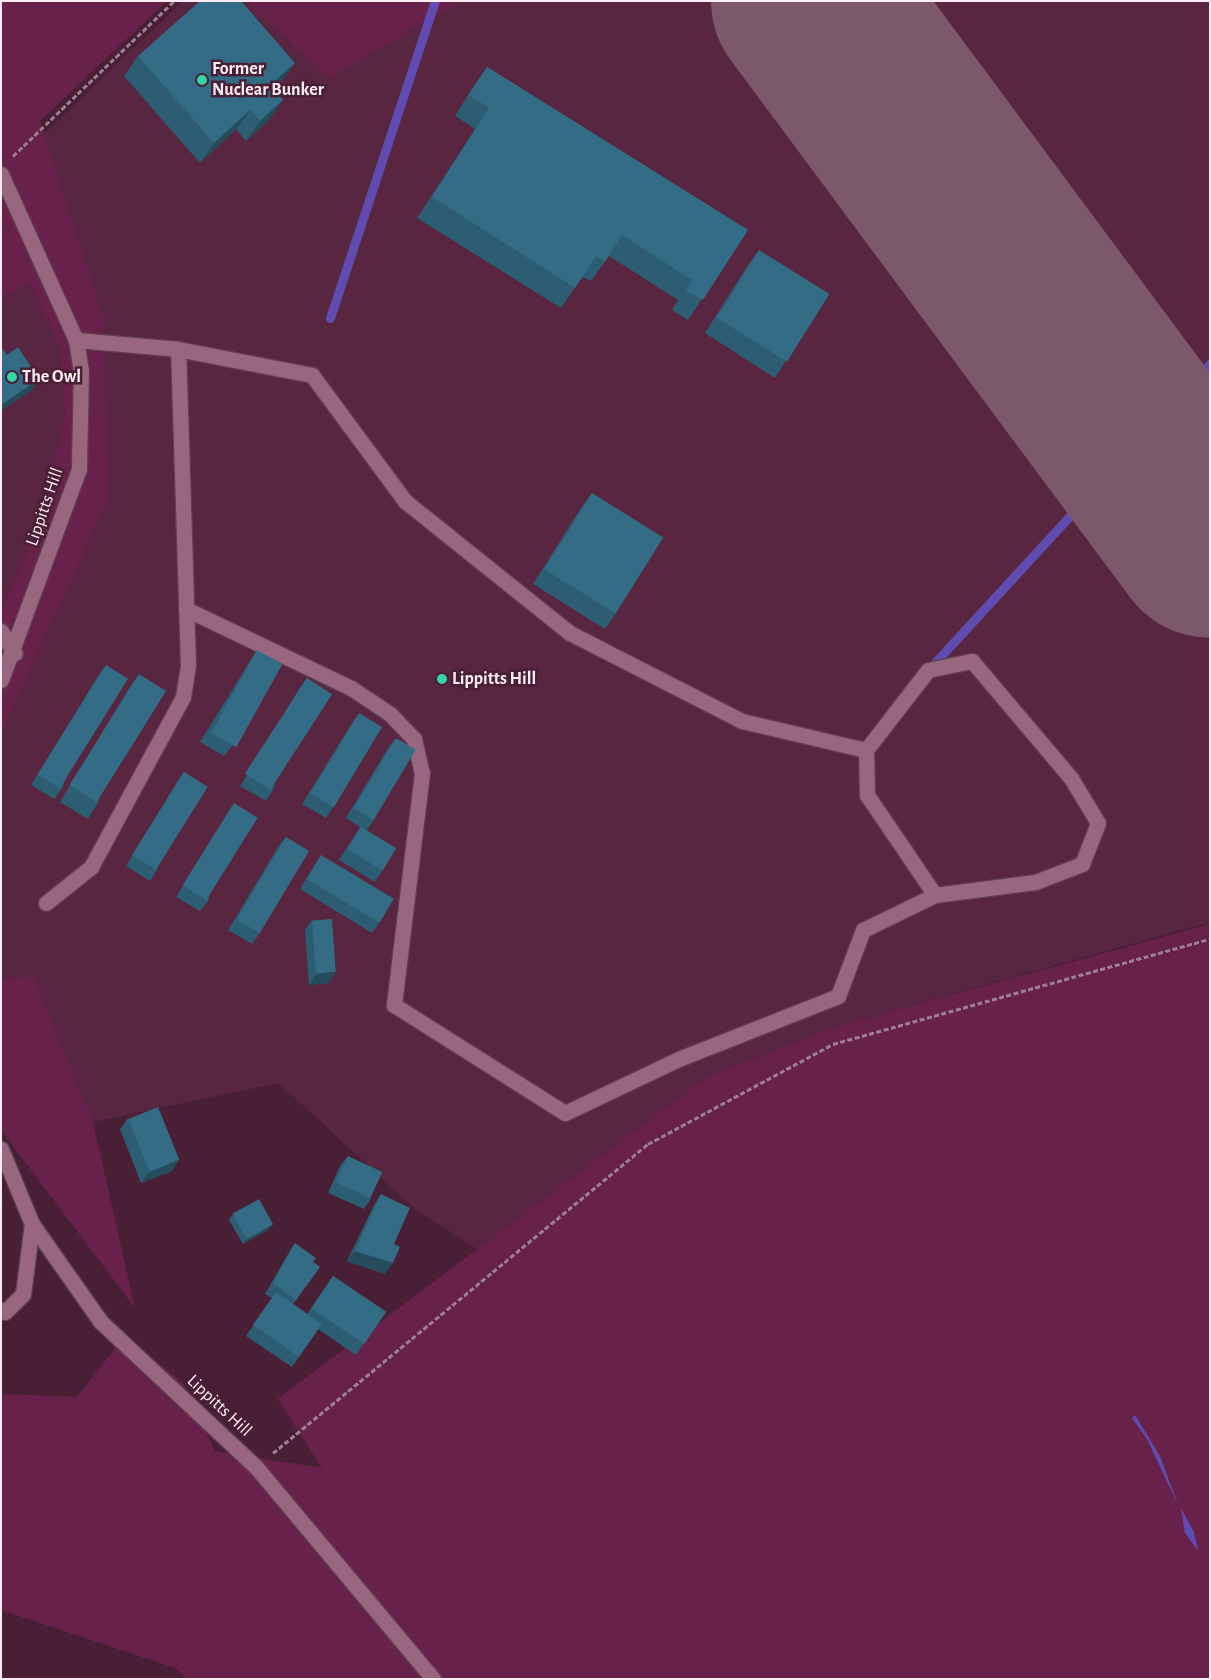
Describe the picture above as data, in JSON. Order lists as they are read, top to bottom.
{
  "streets": {
    "street": ["Lippitts Hill"]
  },
  "places": ["Former Nuclear Bunker", "The Owl", "Lippitts Hill"]
}
